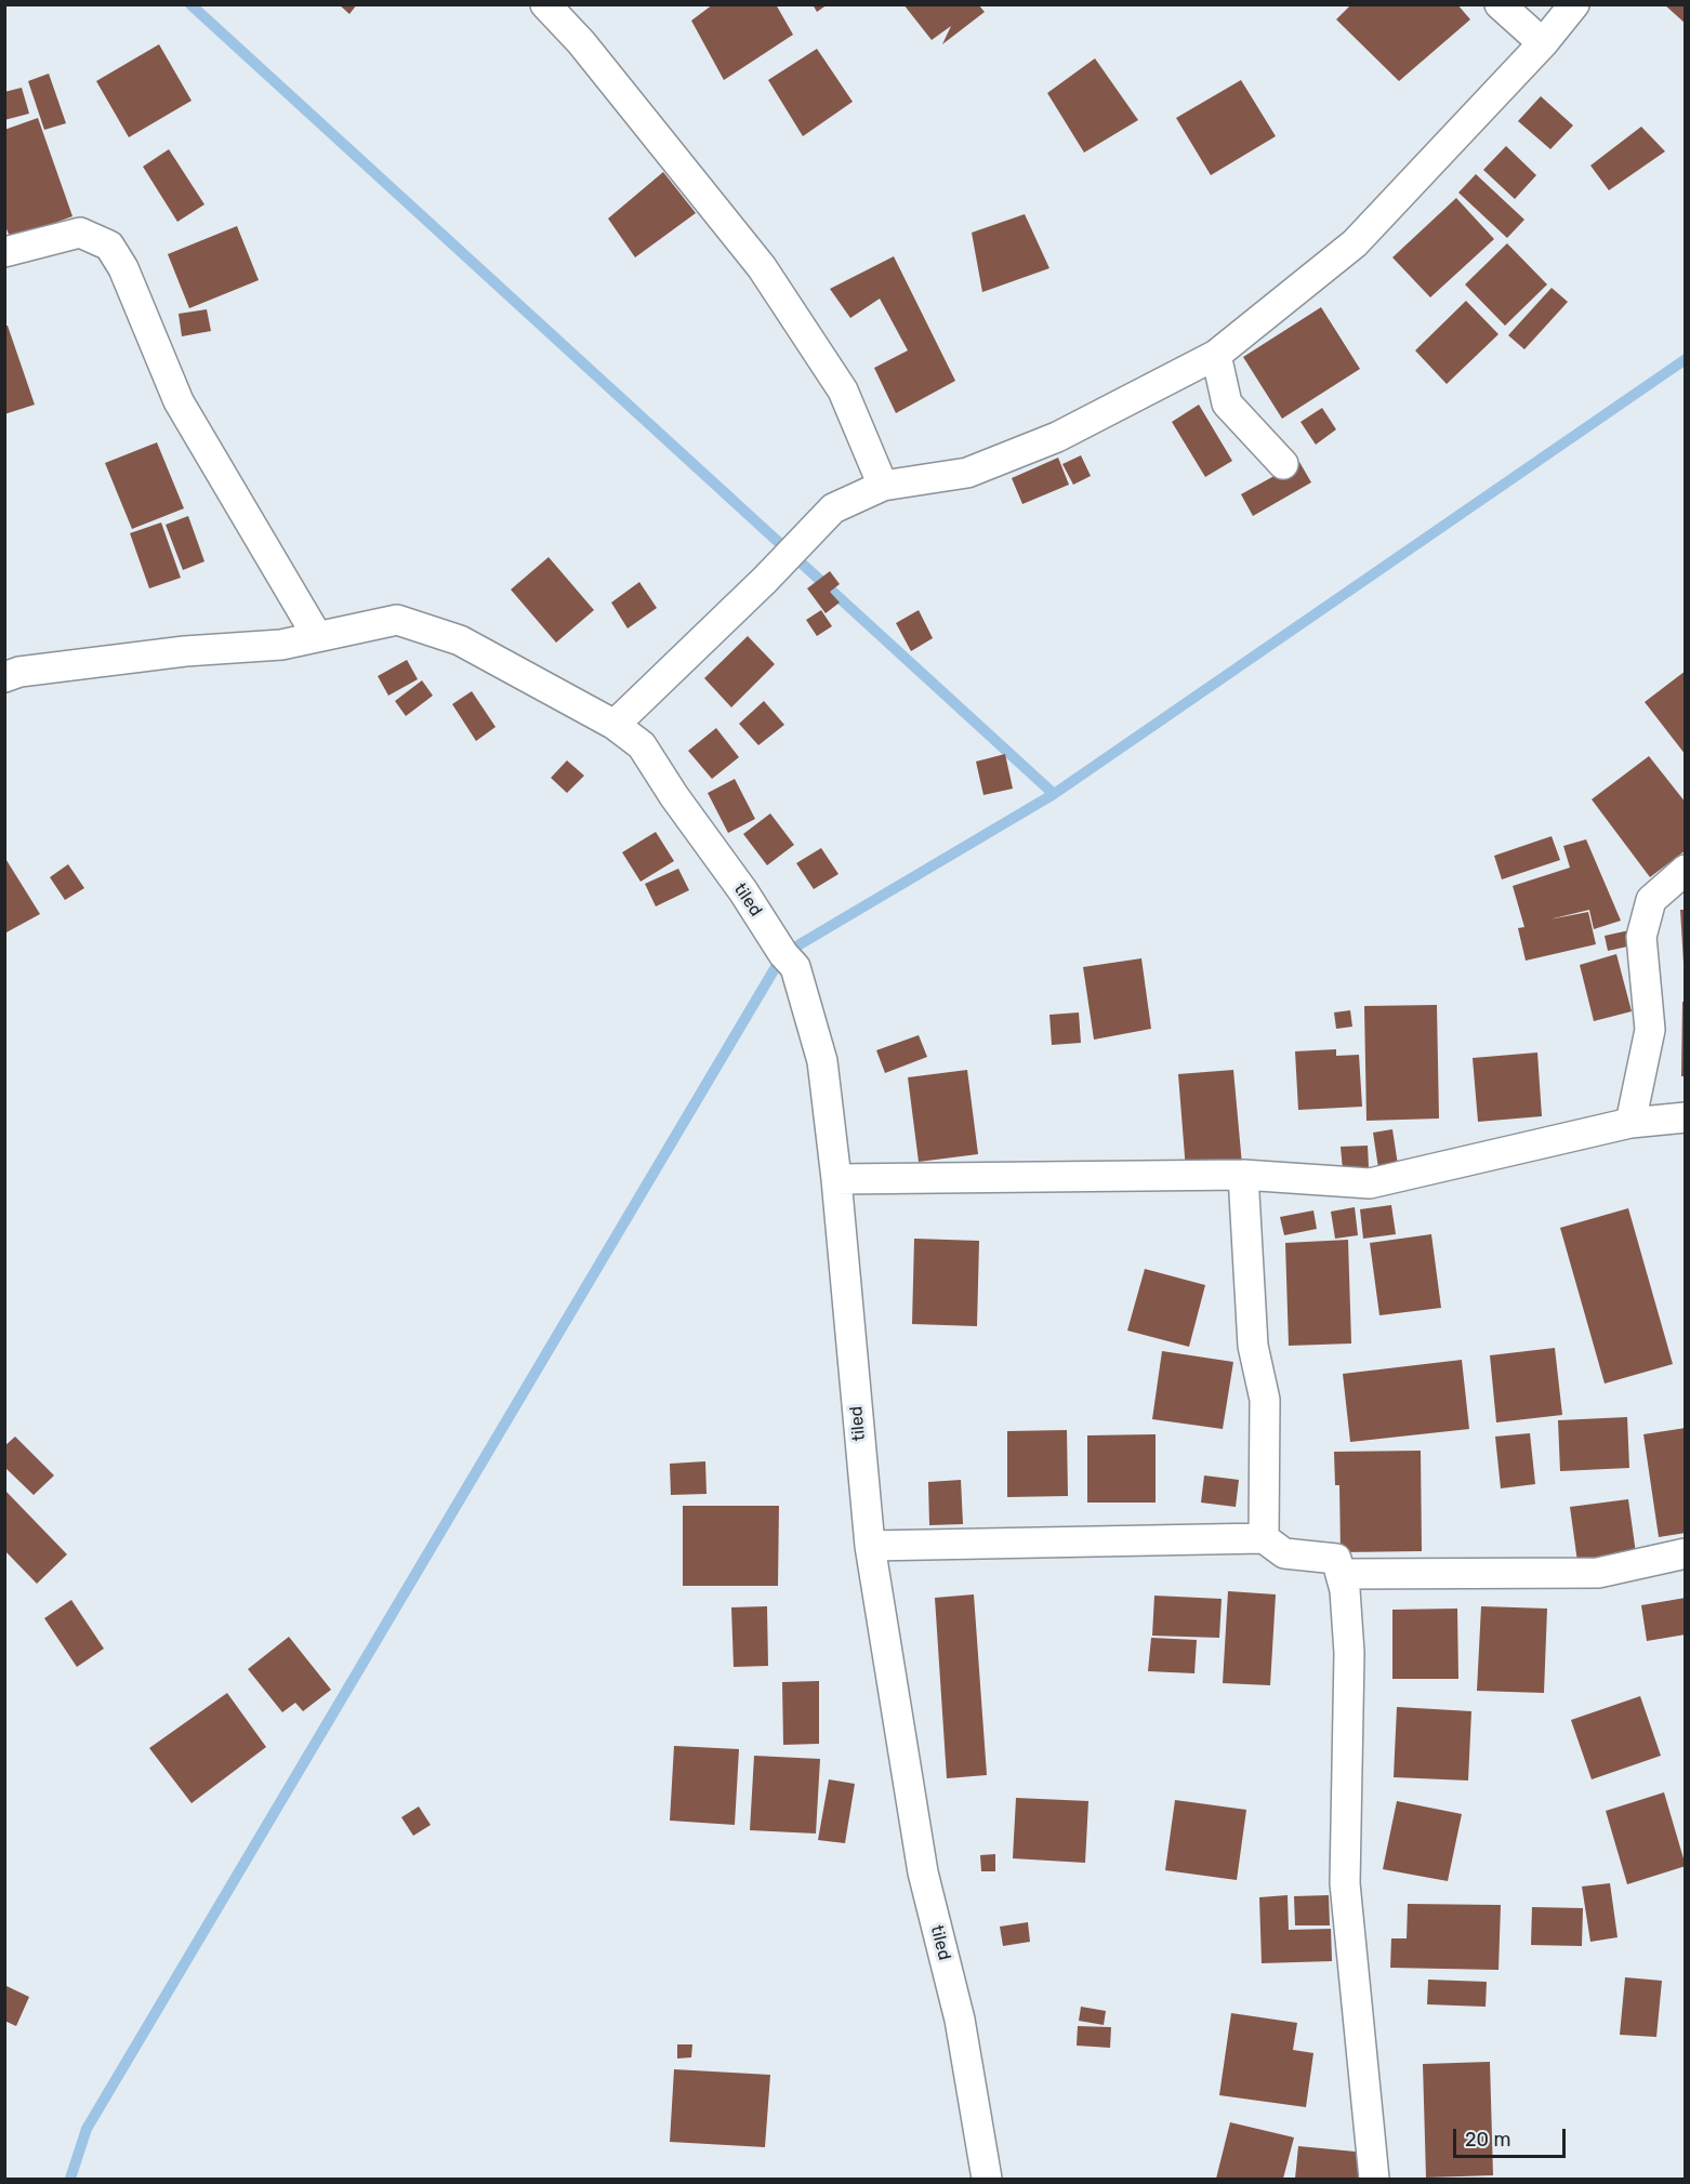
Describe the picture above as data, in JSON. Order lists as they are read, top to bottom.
{
  "streets": {
    "street": ["tiled"]
  },
  "scale_bar": "20 m"
}
